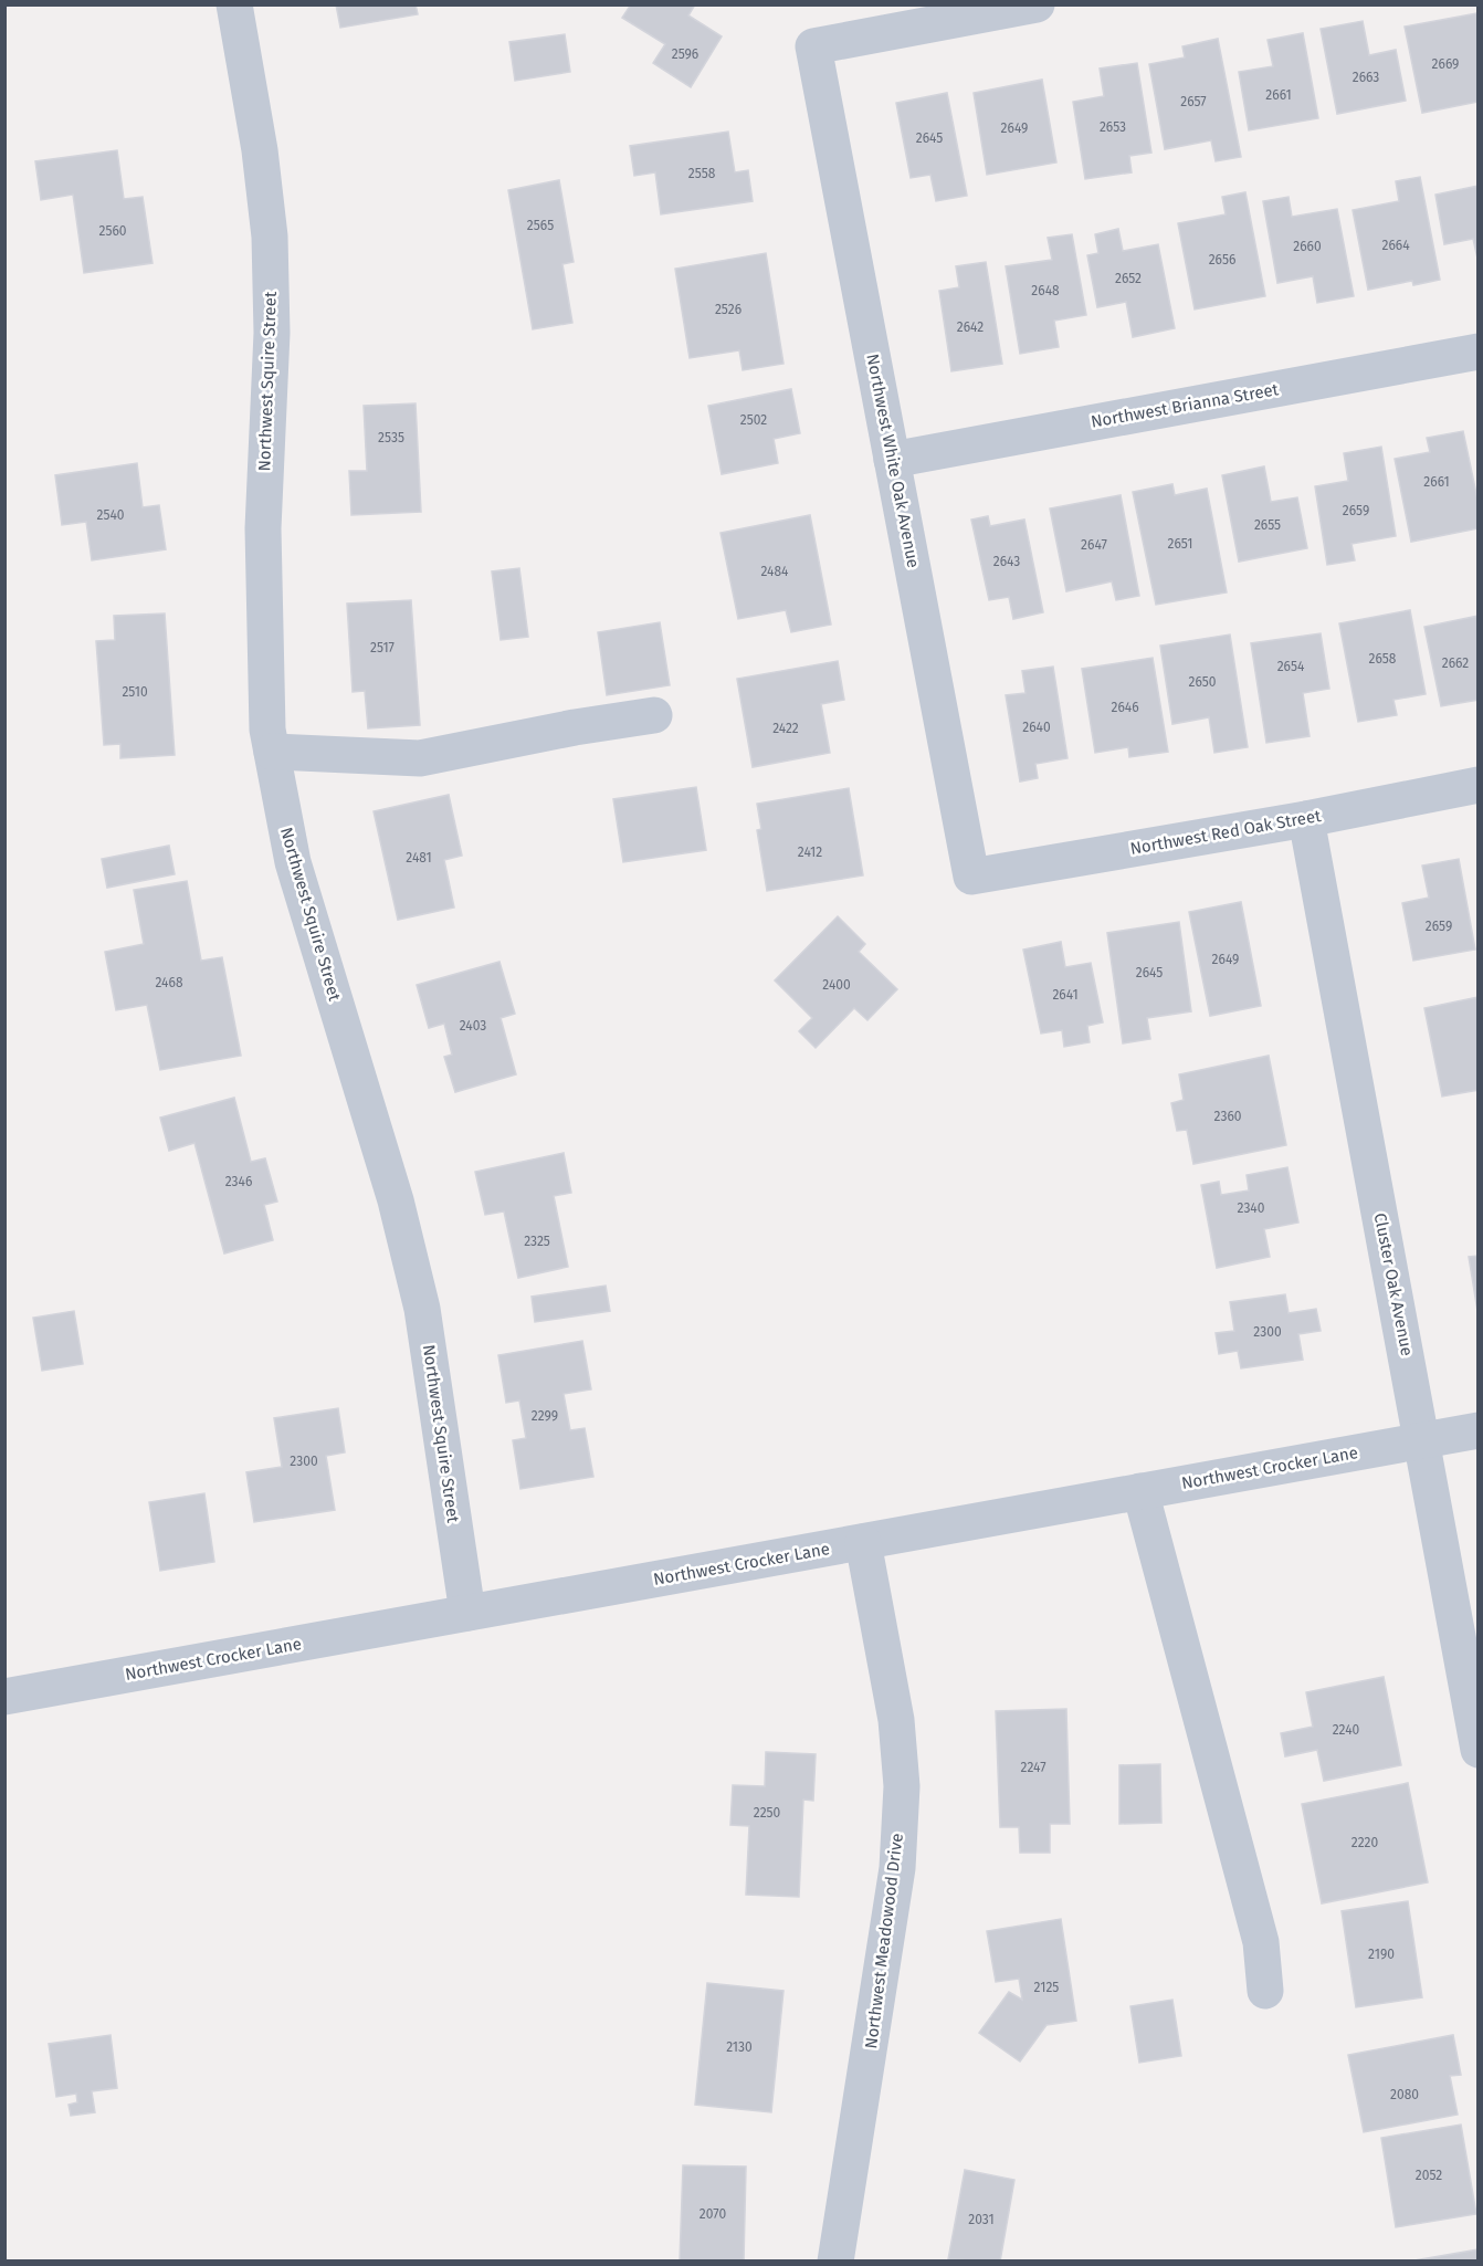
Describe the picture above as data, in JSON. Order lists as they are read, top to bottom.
{
  "streets": {
    "street": [
      "Northwest Squire Street",
      "Northwest Brianna Street",
      "Northwest White Oak Avenue",
      "Northwest Red Oak Street",
      "Cluster Oak Avenue",
      "Northwest Crocker Lane",
      "Northwest Meadowood Drive"
    ]
  },
  "crossings": [
    ["Northwest Squire Street", "Northwest Crocker Lane"],
    ["Northwest Brianna Street", "Northwest White Oak Avenue"],
    ["Northwest White Oak Avenue", "Northwest Red Oak Street"],
    ["Northwest Red Oak Street", "Cluster Oak Avenue"],
    ["Cluster Oak Avenue", "Northwest Crocker Lane"],
    ["Northwest Crocker Lane", "Northwest Meadowood Drive"]
  ],
  "house_numbers": [
    "2596",
    "2669",
    "2663",
    "2661",
    "2657",
    "2653",
    "2649",
    "2645",
    "2558",
    "2565",
    "2560",
    "2664",
    "2660",
    "2656",
    "2652",
    "2648",
    "2526",
    "2642",
    "2502",
    "2535",
    "2661",
    "2659",
    "2540",
    "2655",
    "2651",
    "2647",
    "2643",
    "2484",
    "2517",
    "2658",
    "2662",
    "2654",
    "2650",
    "2510",
    "2646",
    "2640",
    "2422",
    "2412",
    "2481",
    "2659",
    "2649",
    "2645",
    "2468",
    "2400",
    "2641",
    "2403",
    "2360",
    "2346",
    "2340",
    "2325",
    "2300",
    "2299",
    "2300",
    "2240",
    "2247",
    "2250",
    "2220",
    "2190",
    "2125",
    "2130",
    "2080",
    "2052",
    "2070",
    "2031"
  ]
}
